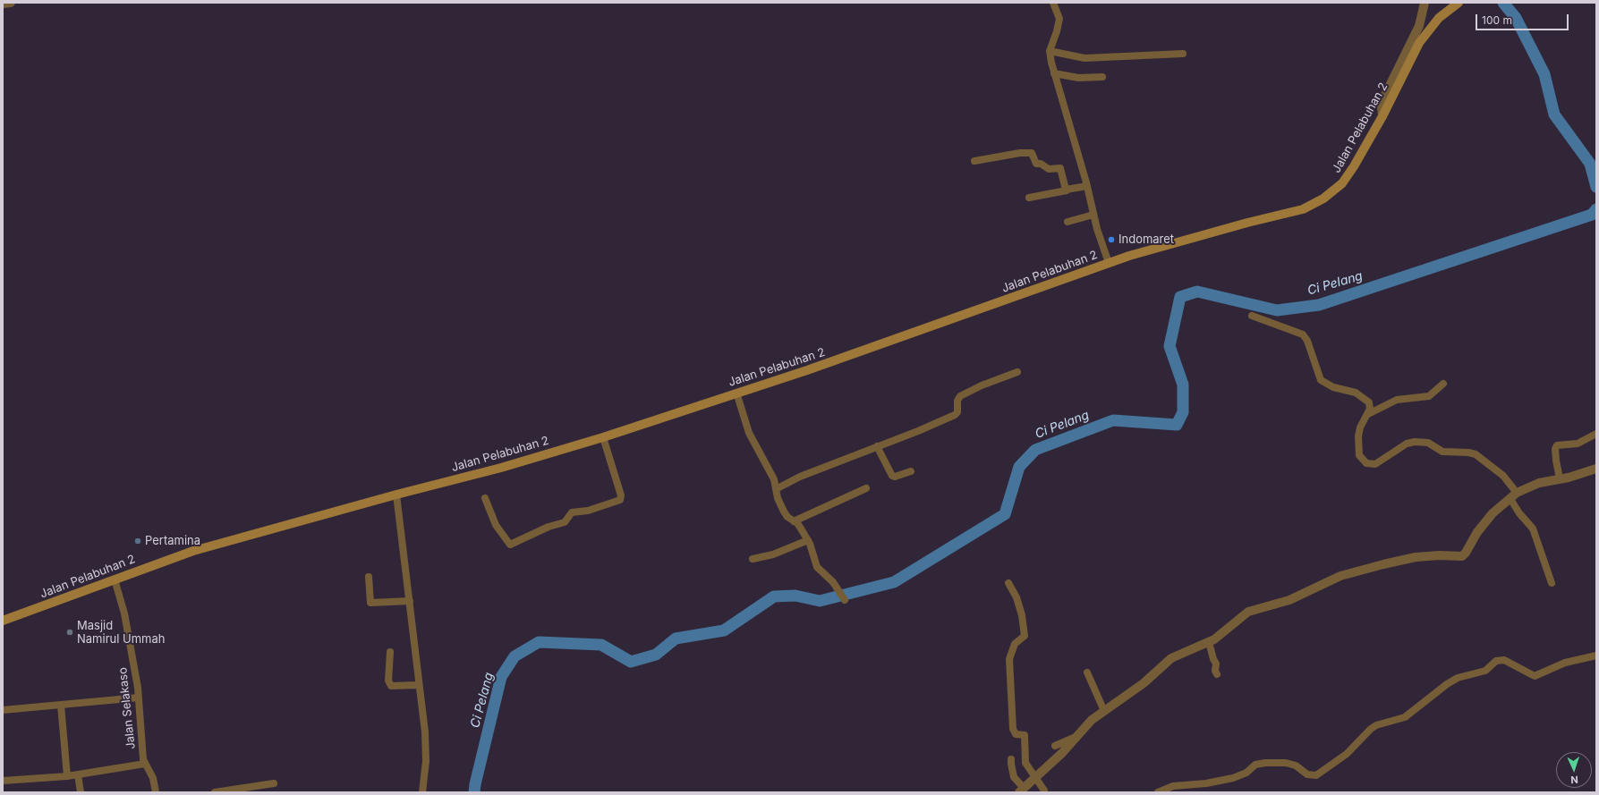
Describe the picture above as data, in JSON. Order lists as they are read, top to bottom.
{
  "streets": {
    "main road": ["Jalan Pelabuhan 2"],
    "street": ["Jalan Selakaso"]
  },
  "crossings": [
    ["Jalan Pelabuhan 2", "Jalan Selakaso"]
  ],
  "water": ["Ci Pelang"],
  "places": ["Indomaret", "Pertamina", "Masjid Namirul Ummah"],
  "scale_bar": "100 m",
  "north": "bottom"
}
